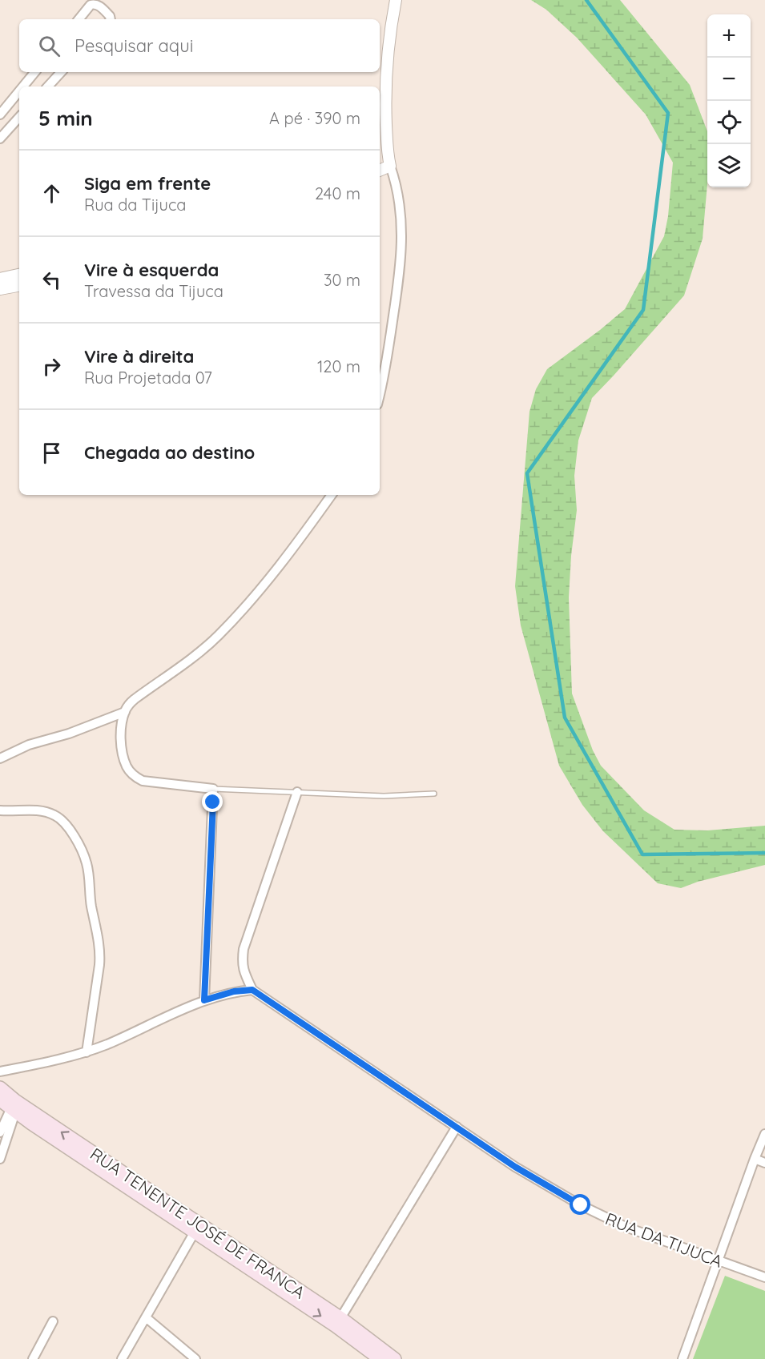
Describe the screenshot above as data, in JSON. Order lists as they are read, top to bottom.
{
  "streets": {
    "main road": ["RUA TENENTE JOSÉ DE FRANCA"],
    "street": ["RUA DA TIJUCA"]
  },
  "page": {
    "map_buttons": ["+", "−"],
    "search": "Pesquisar aqui",
    "heading": ["5 min", "A pé · 390 m"],
    "list": [
      ["Siga em frente", "Rua da Tijuca", "240 m"],
      ["Vire à esquerda", "Travessa da Tijuca", "30 m"],
      ["Vire à direita", "Rua Projetada 07", "120 m"],
      "Chegada ao destino"
    ]
  }
}
